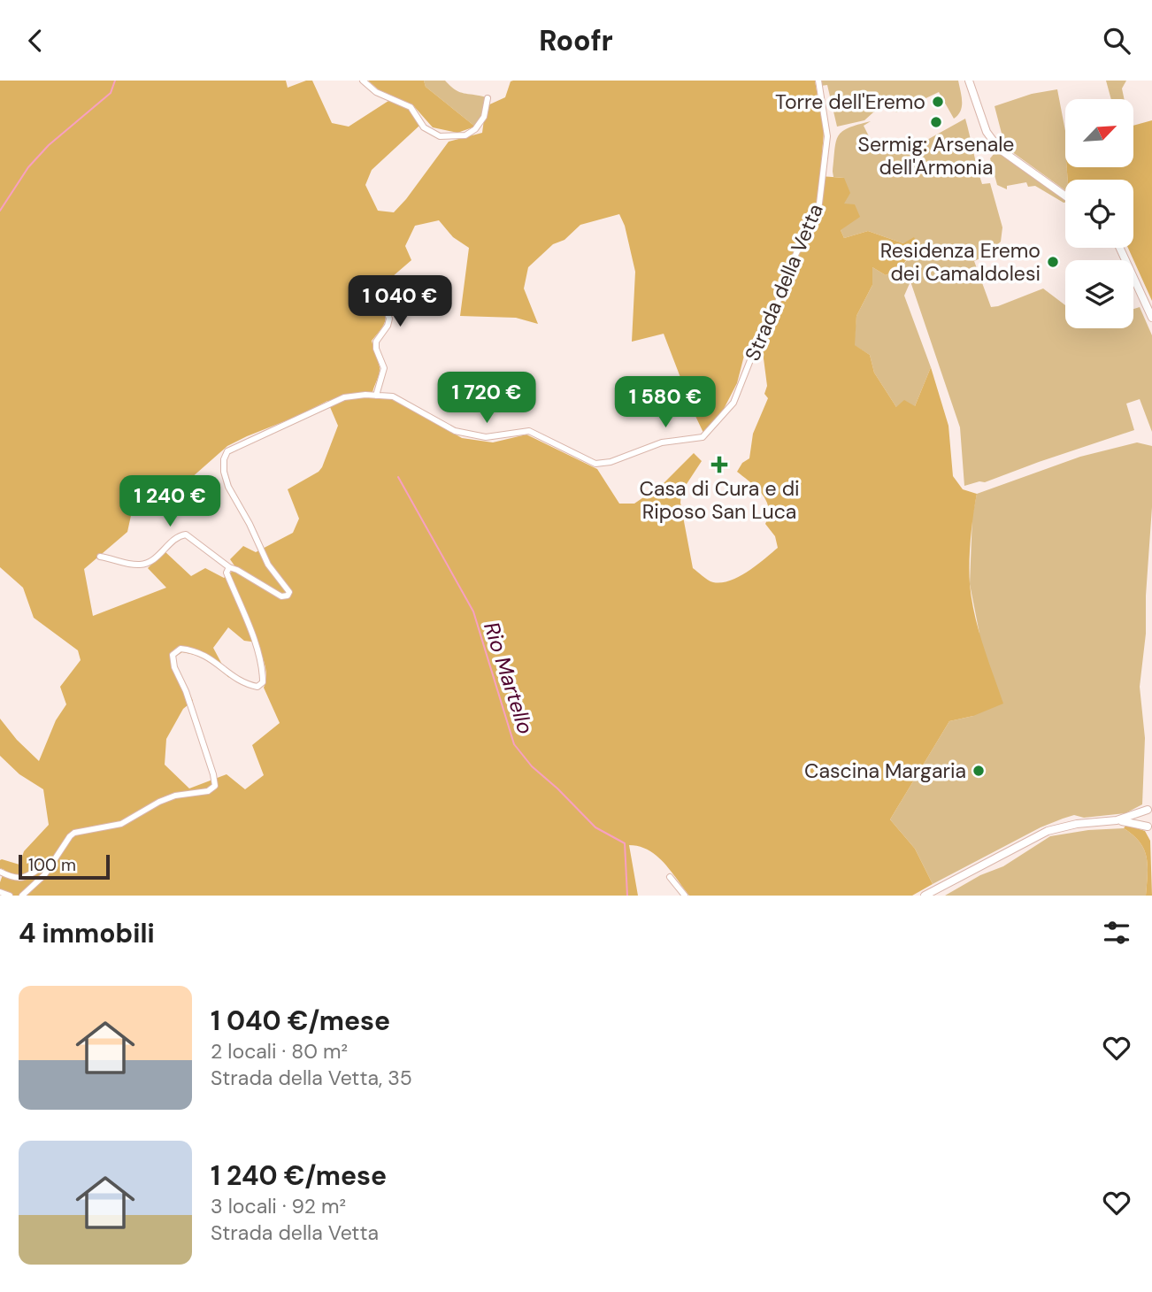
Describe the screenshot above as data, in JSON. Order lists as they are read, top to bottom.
{
  "streets": {
    "street": ["Strada della Vetta"]
  },
  "water": ["Rio Martello"],
  "places": {
    "other": [
      "Torre dell'Eremo",
      "Sermig: Arsenale dell'Armonia",
      "Residenza Eremo dei Camaldolesi",
      "Cascina Margaria"
    ],
    "health": ["Casa di Cura e di Riposo San Luca"]
  },
  "scale_bar": "100 m",
  "north": "top right",
  "page": {
    "header": "Roofr",
    "price": [
      "1 040 €",
      "1 720 €",
      "1 580 €",
      "1 240 €"
    ],
    "scale": "100 m",
    "heading": "4 immobili",
    "list": [
      {
        "name": "1 040 €/mese",
        "note": "2 locali · 80 m² · Strada della Vetta, 35"
      },
      {
        "name": "1 240 €/mese",
        "note": "3 locali · 92 m² · Strada della Vetta"
      }
    ]
  }
}
